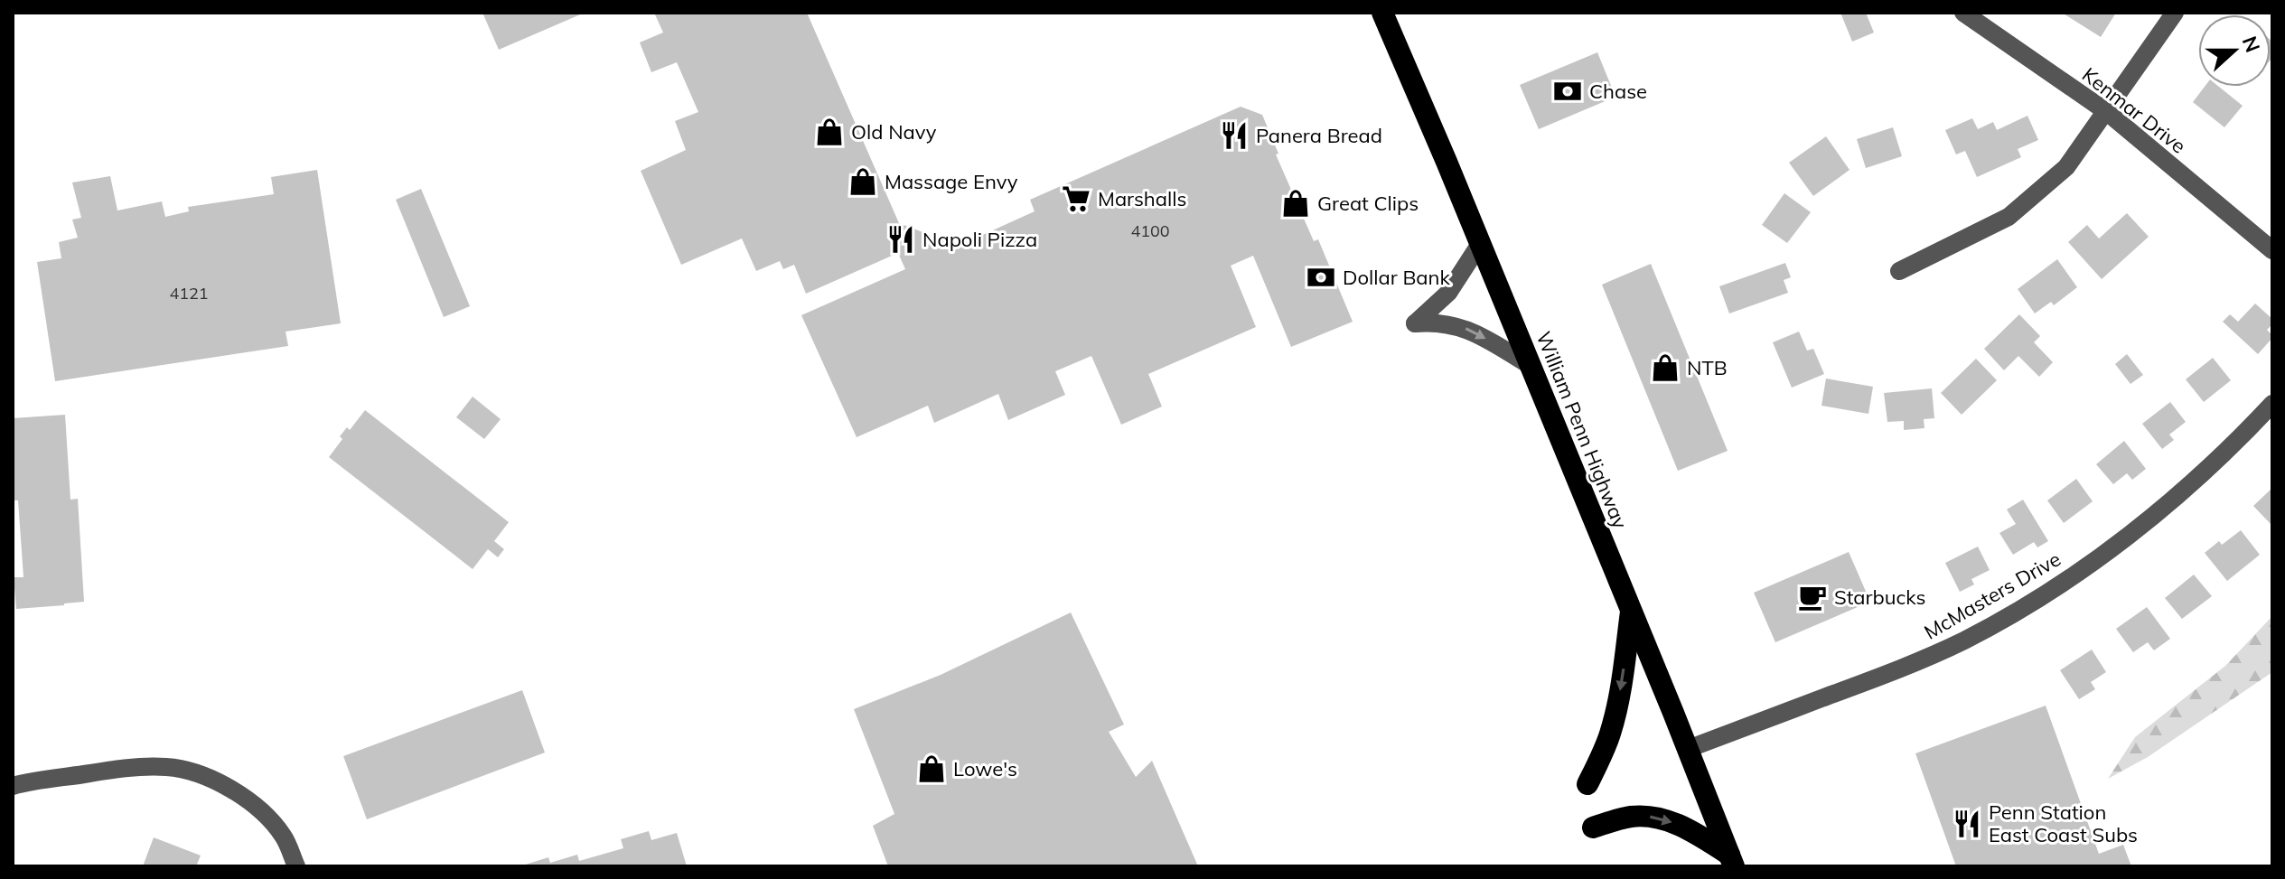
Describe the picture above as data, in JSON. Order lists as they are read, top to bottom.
{
  "streets": {
    "highway": ["William Penn Highway"],
    "street": ["Kenmar Drive", "McMasters Drive"]
  },
  "crossings": [
    ["William Penn Highway", "McMasters Drive"]
  ],
  "places": {
    "bank": ["Chase", "Dollar Bank"],
    "shop": [
      "Old Navy",
      "Massage Envy",
      "Great Clips",
      "NTB",
      "Lowe's"
    ],
    "restaurant": ["Panera Bread", "Napoli Pizza", "Penn Station East Coast Subs"],
    "supermarket": ["Marshalls"],
    "cafe": ["Starbucks"]
  },
  "house_numbers": ["4100", "4121"],
  "north": "right"
}
